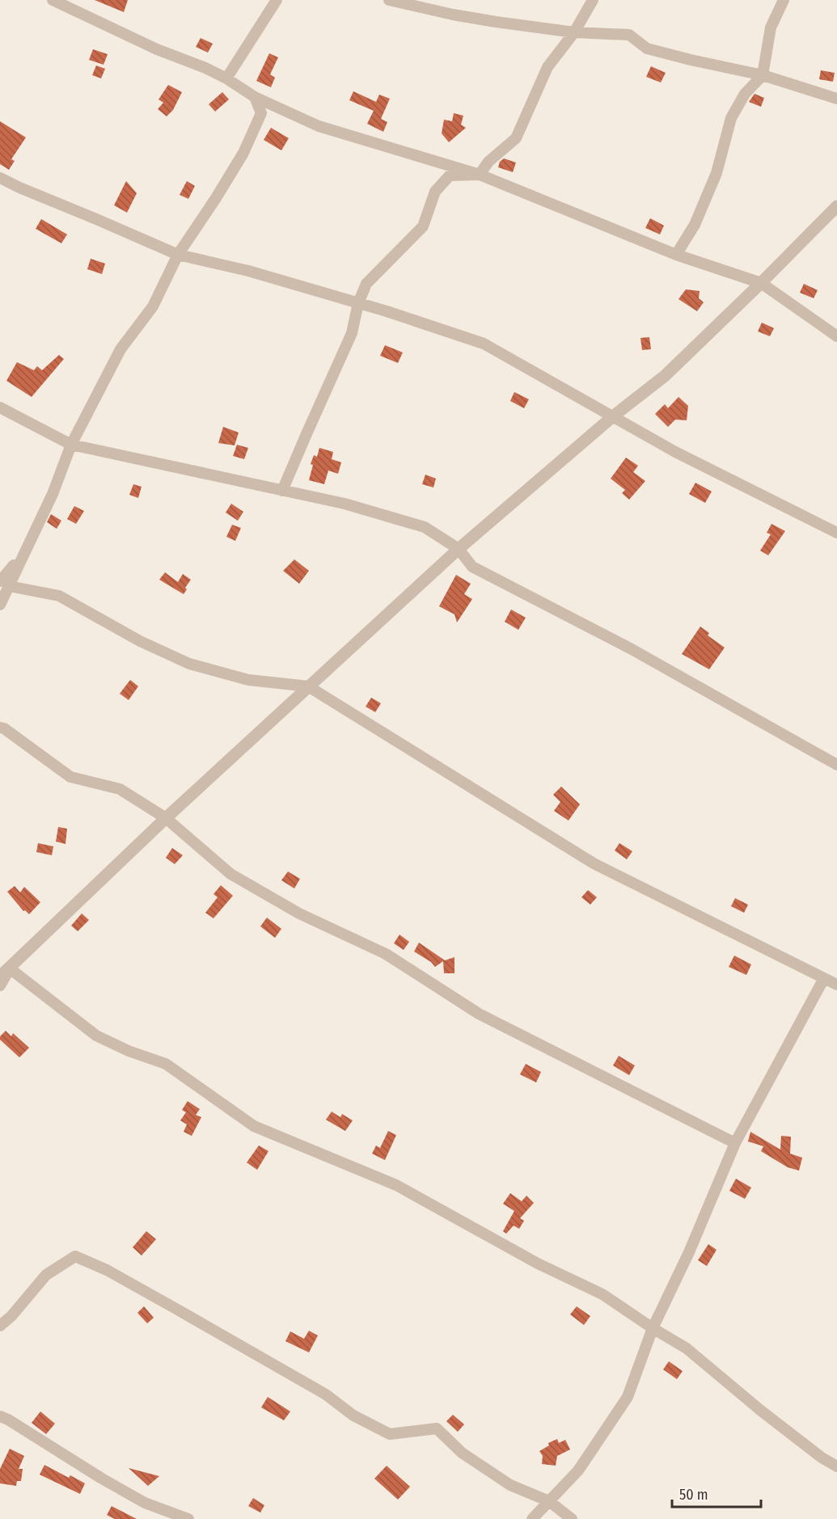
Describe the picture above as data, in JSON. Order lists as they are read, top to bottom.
{
  "scale_bar": "50 m"
}
